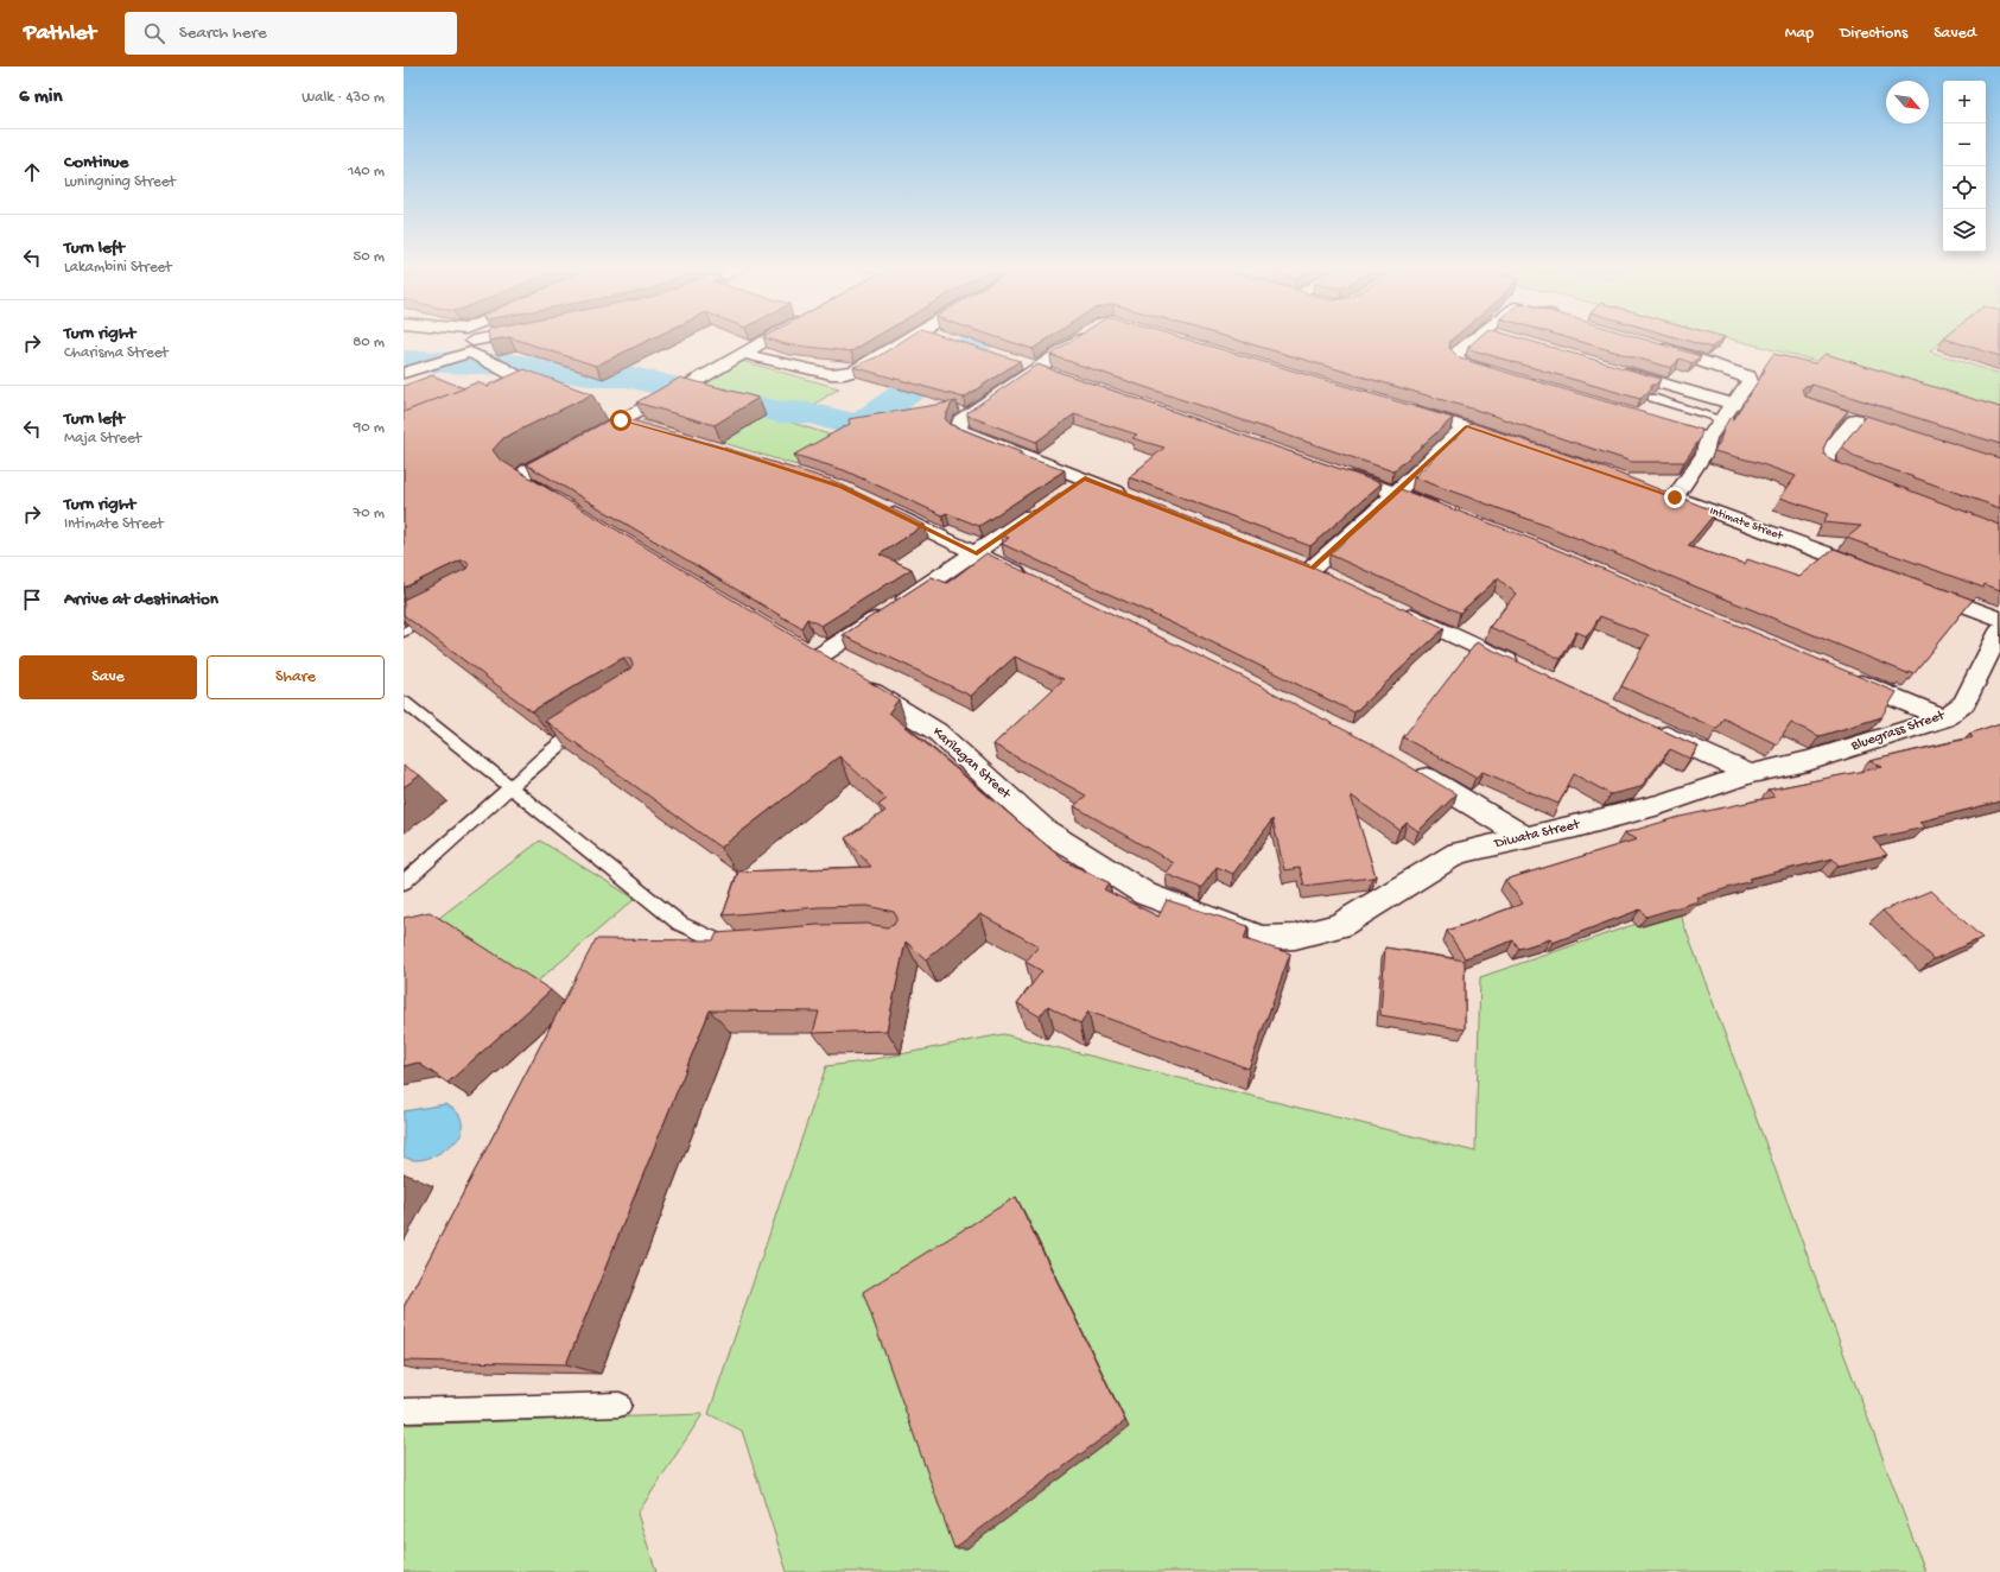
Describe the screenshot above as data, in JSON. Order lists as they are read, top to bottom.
{
  "streets": {
    "street": [
      "Intimate Street",
      "Bluegrass Street",
      "Karilagan Street",
      "Diwata Street"
    ]
  },
  "crossings": [
    ["Bluegrass Street", "Diwata Street"],
    ["Karilagan Street", "Diwata Street"]
  ],
  "north": "bottom right",
  "page": {
    "header": "Pathlet",
    "search": "Search here",
    "nav": ["Map", "Directions", "Saved"],
    "heading": ["6 min", "Walk · 430 m"],
    "map_buttons": ["+", "−"],
    "list": [
      ["Continue", "Luningning Street", "140 m"],
      ["Turn left", "Lakambini Street", "50 m"],
      ["Turn right", "Charisma Street", "80 m"],
      ["Turn left", "Maja Street", "90 m"],
      ["Turn right", "Intimate Street", "70 m"],
      "Arrive at destination"
    ],
    "buttons": ["Save", "Share"]
  }
}
